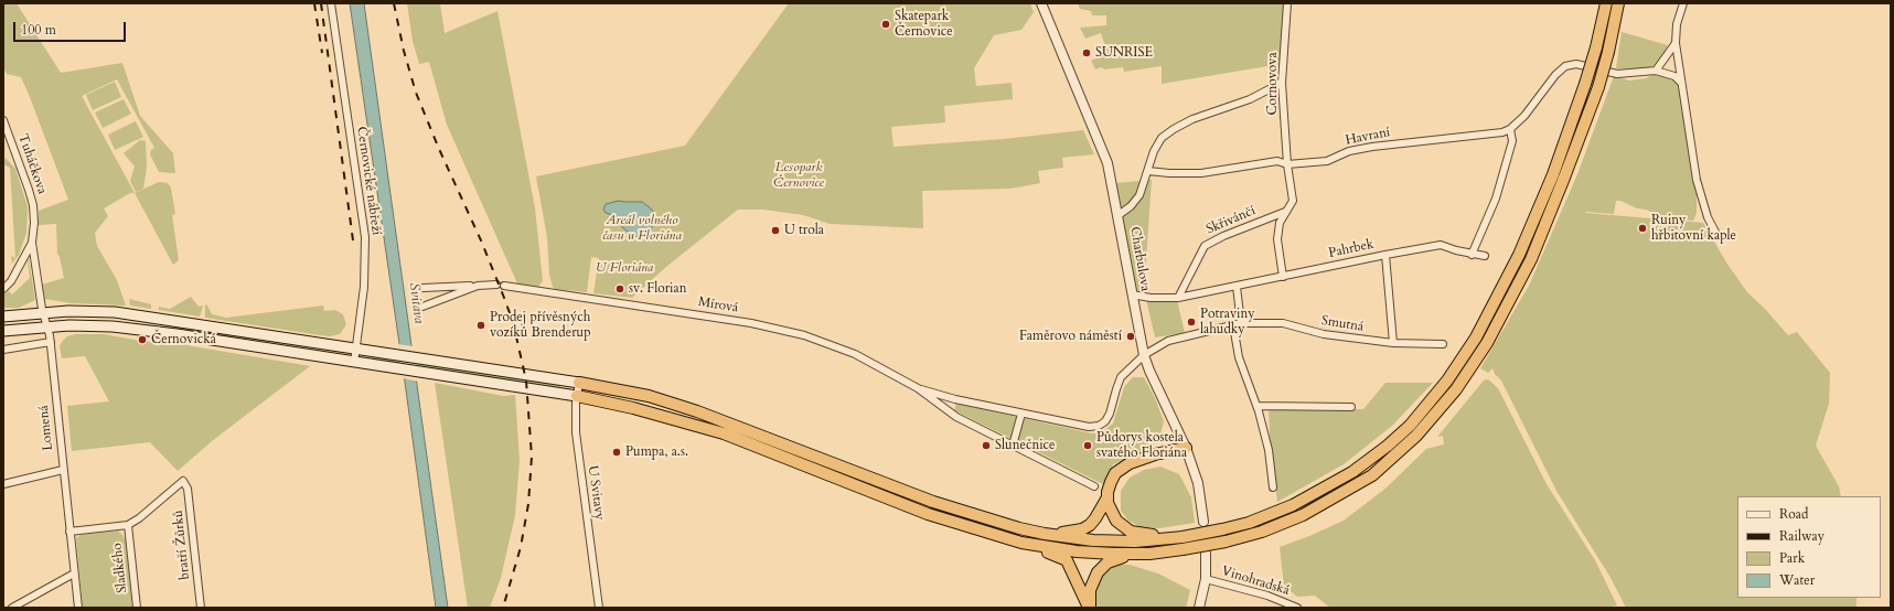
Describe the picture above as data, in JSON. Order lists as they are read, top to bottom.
{
  "streets": {
    "street": [
      "Cornovova",
      "Havraní",
      "Tuháčkova",
      "Černovické nábřeží",
      "Skřivánčí",
      "Pahrbek",
      "Charbulova",
      "Mírová",
      "Smutná",
      "Lomená",
      "U Svitavy",
      "bratří Žůrků",
      "Sladkého",
      "Vinohradská"
    ]
  },
  "crossings": [
    ["Cornovova", "Havraní"],
    ["Cornovova", "Skřivánčí"],
    ["Tuháčkova", "Lomená"],
    ["Skřivánčí", "Pahrbek"],
    ["Pahrbek", "Charbulova"],
    ["Charbulova", "Smutná"],
    ["bratří Žůrků", "Sladkého"]
  ],
  "water": ["Svitava"],
  "parks": ["Lesopark Černovice", "Areál volného času u Floriána", "U Floriána"],
  "places": [
    "Skatepark Černovice",
    "SUNRISE",
    "Ruiny hřbitovní kaple",
    "U trola",
    "sv. Florian",
    "Potraviny lahudky",
    "Prodej přívěsných vozíků Brenderup",
    "Faměrovo náměstí",
    "Černovická",
    "Slunečnice",
    "Půdorys kostela svatého Floriána",
    "Pumpa, a.s."
  ],
  "legend": [
    "Road",
    "Railway",
    "Park",
    "Water"
  ],
  "scale_bar": "100 m"
}
